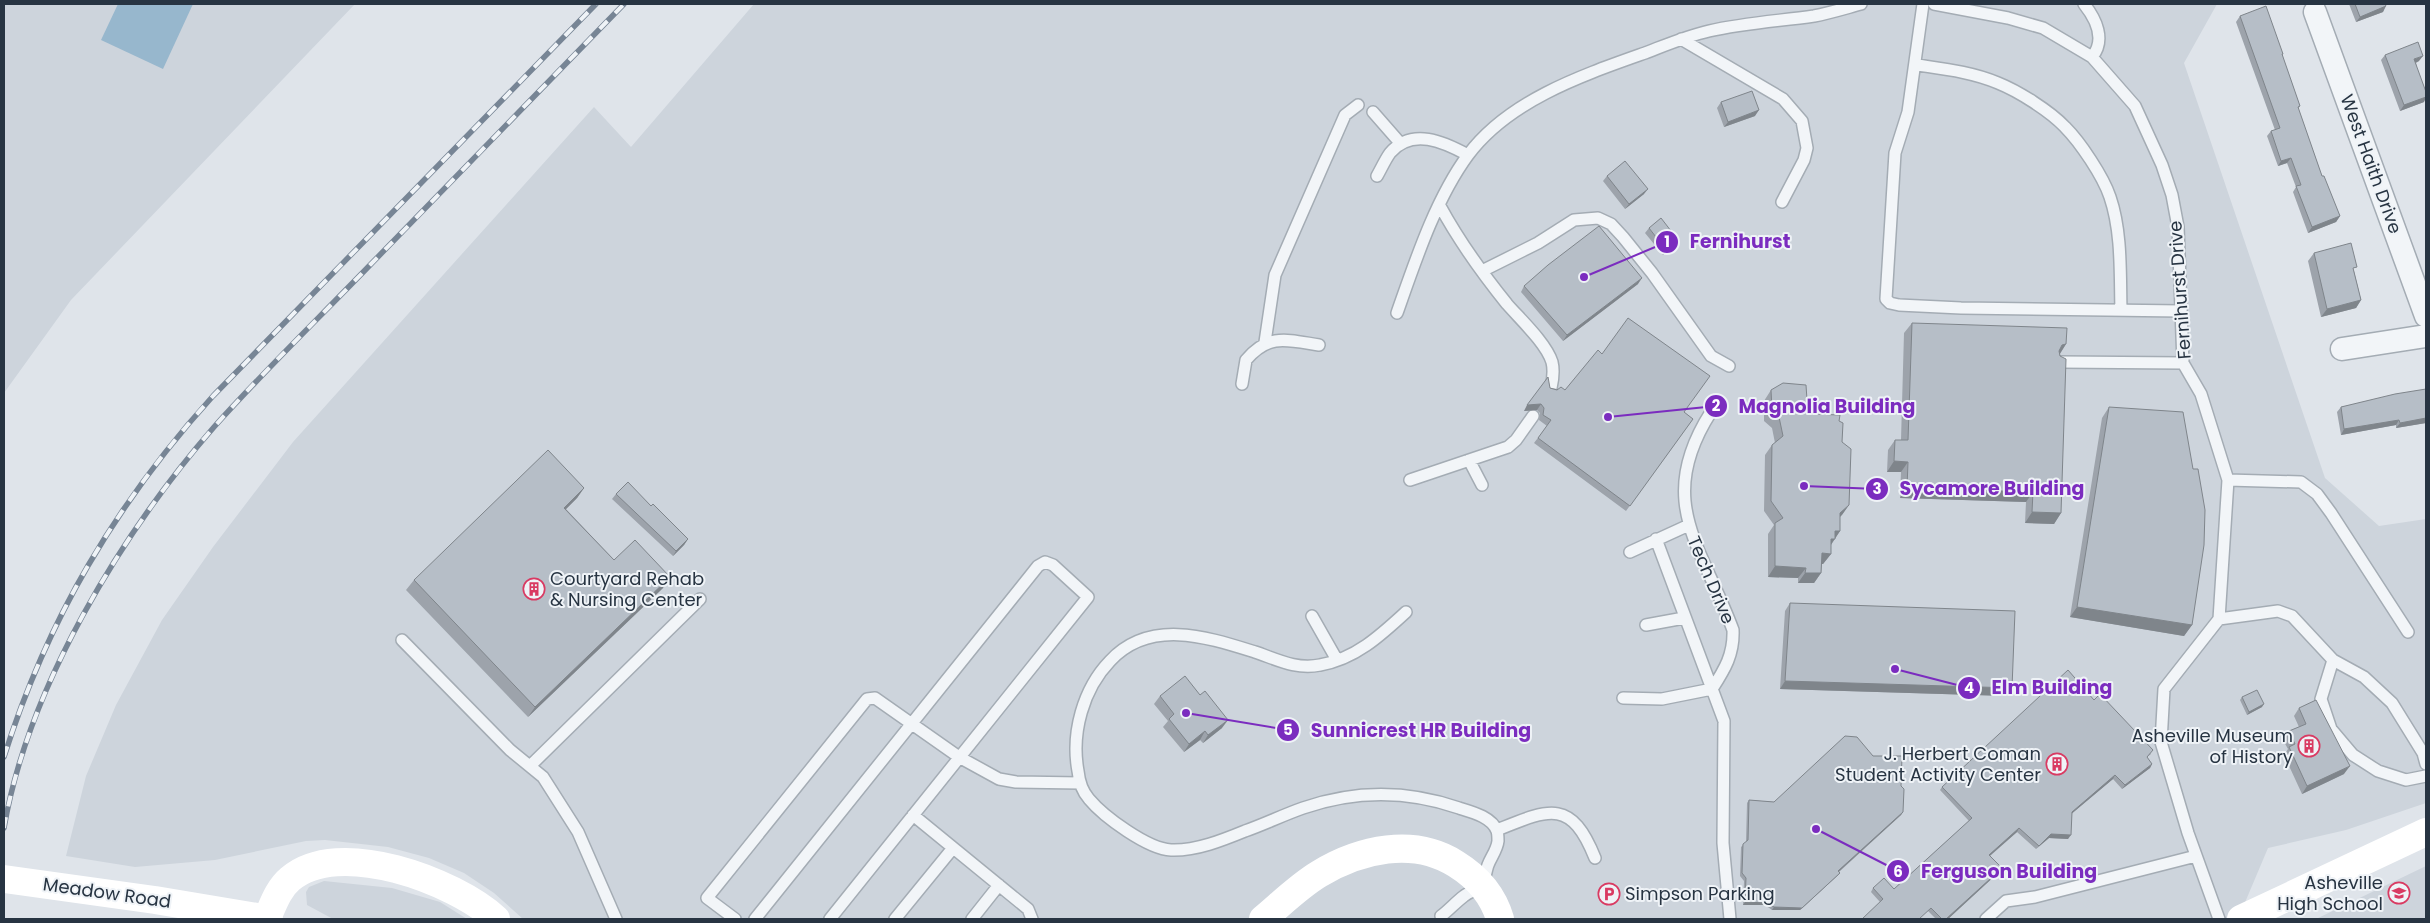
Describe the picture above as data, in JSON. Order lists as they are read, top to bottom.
{
  "streets": {
    "street": ["West Haith Drive", "Meadow Road"],
    "lane": ["Fernihurst Drive", "Tech Drive"]
  },
  "places": {
    "other": [
      "Fernihurst",
      "Magnolia Building",
      "Sycamore Building",
      "Elm Building",
      "Sunnicrest HR Building",
      "Ferguson Building"
    ],
    "building": ["Courtyard Rehab & Nursing Center", "Asheville Museum of History", "J. Herbert Coman Student Activity Center"],
    "school or university": ["Asheville High School"],
    "parking": ["Simpson Parking"]
  }
}
